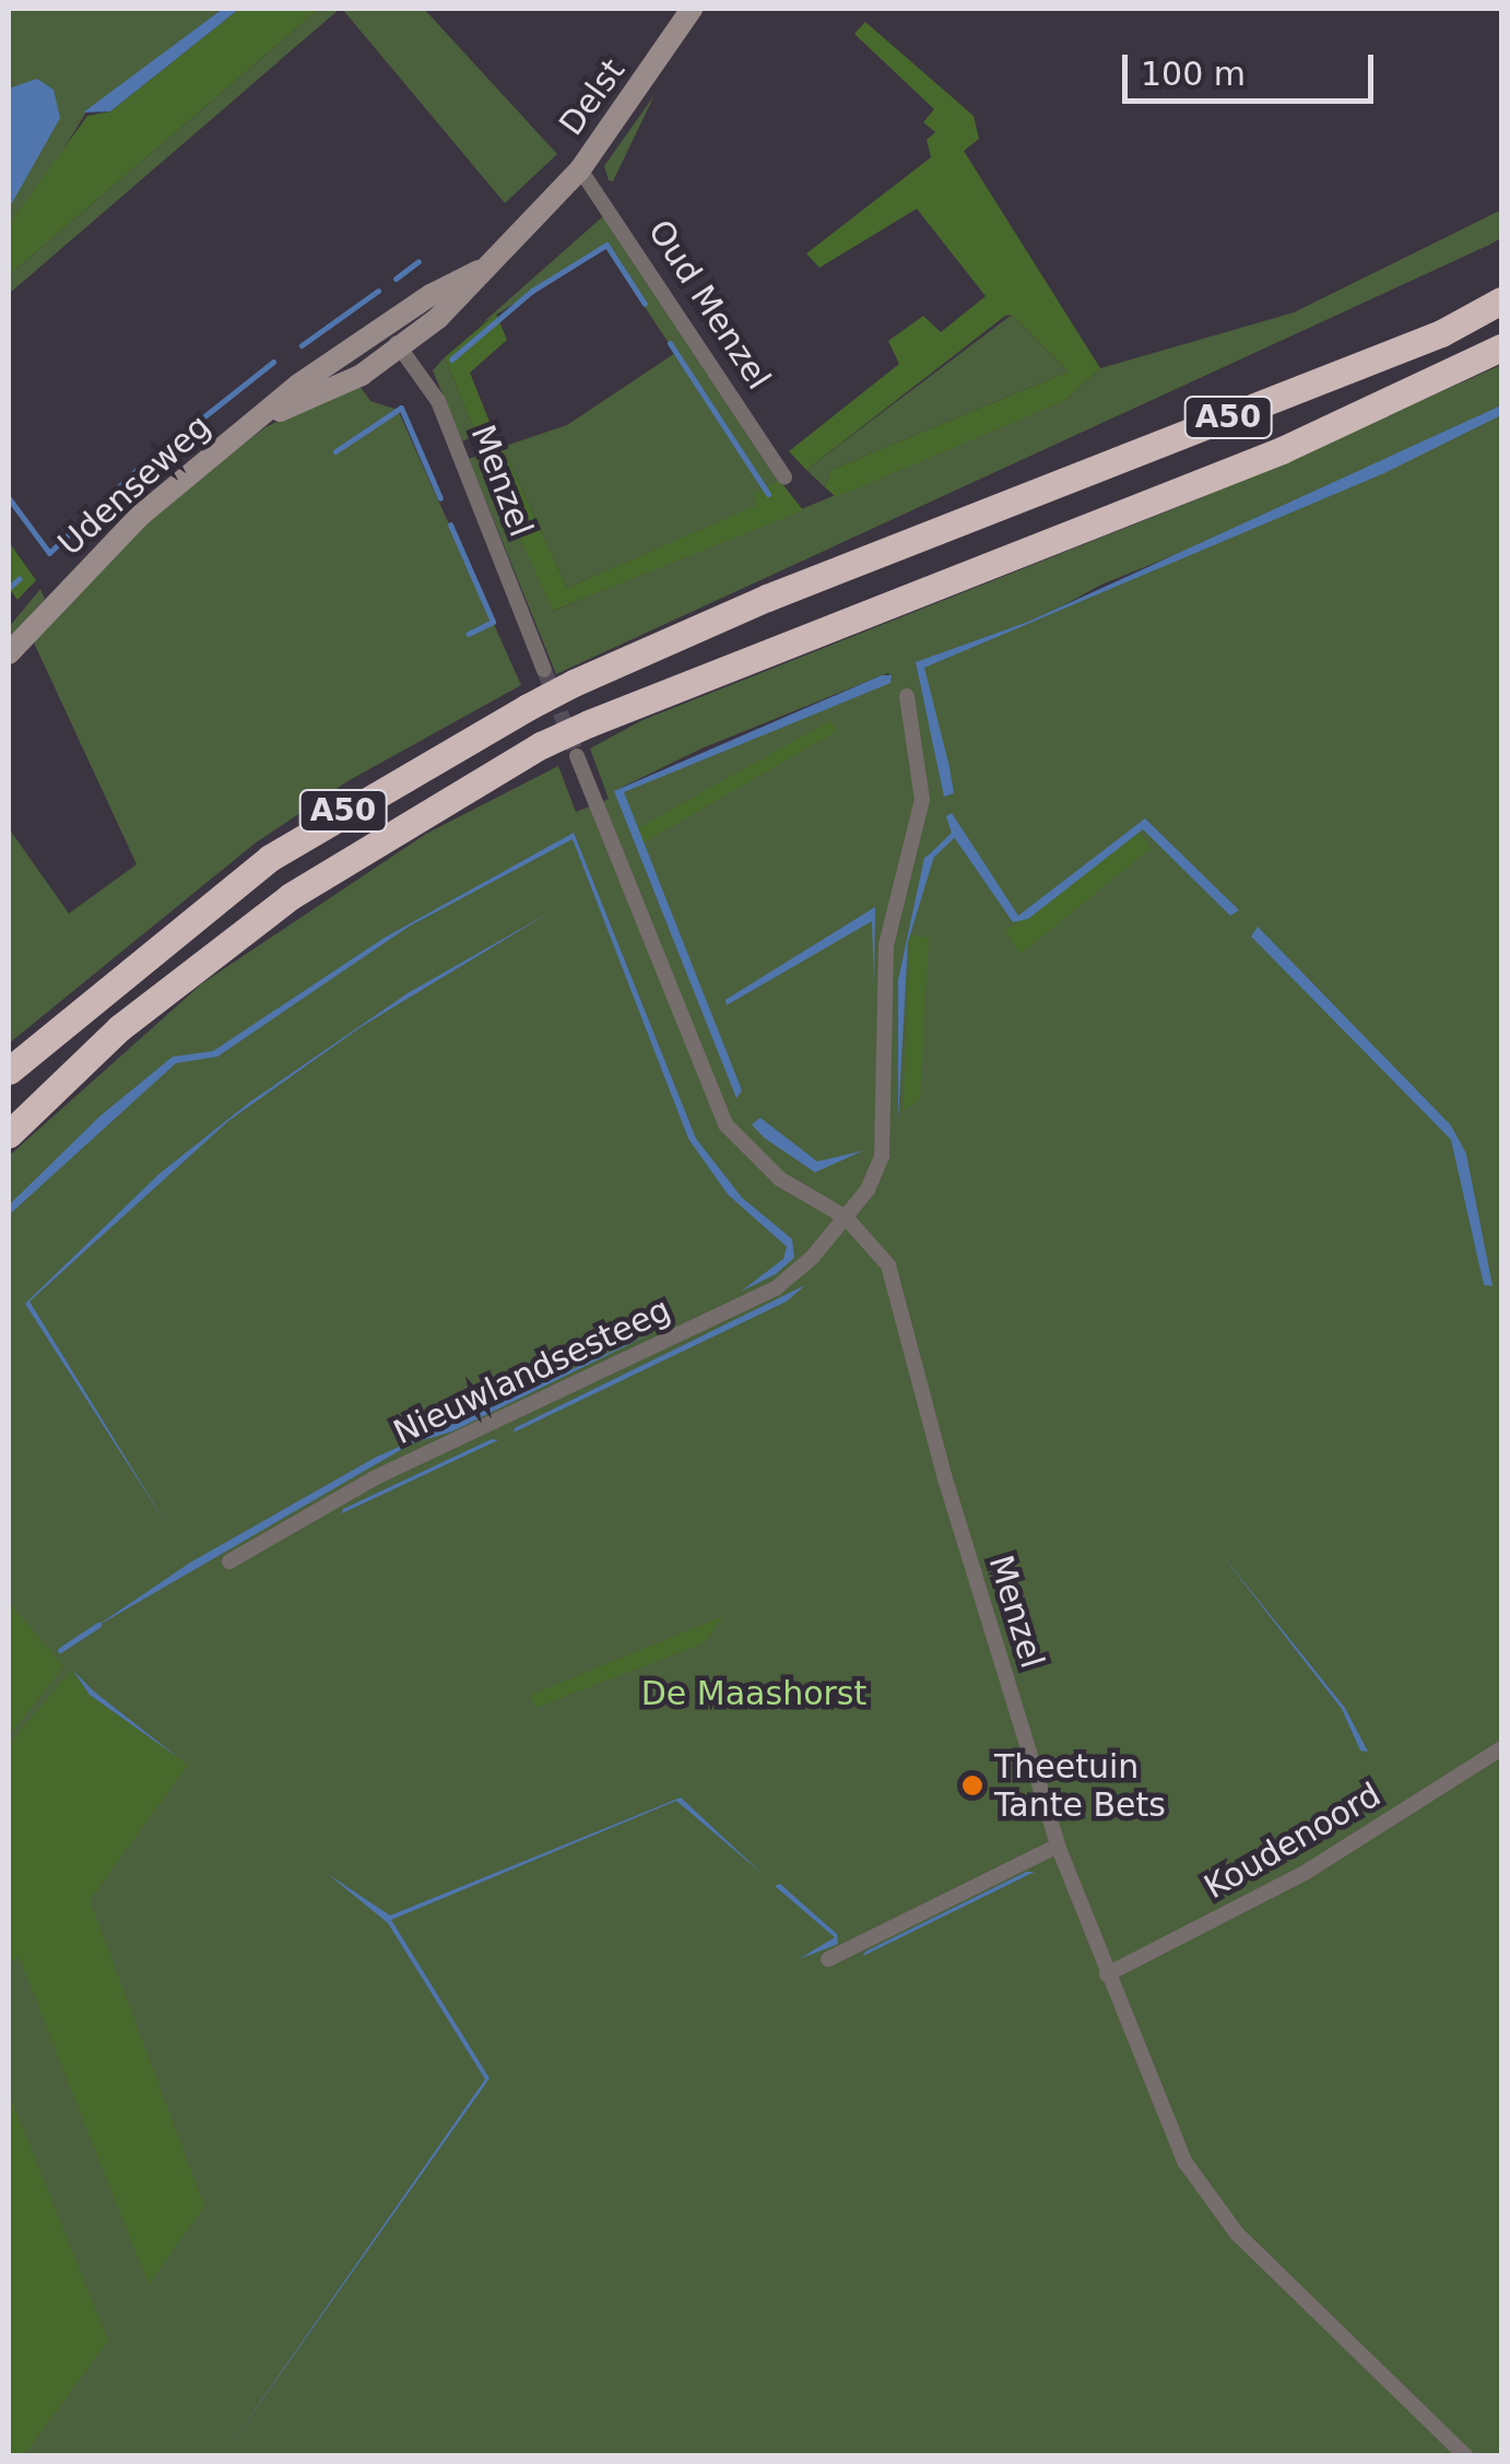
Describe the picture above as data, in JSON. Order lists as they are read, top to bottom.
{
  "streets": {
    "highway": ["A50"],
    "street": [
      "Delst",
      "Oud Menzel",
      "Menzel",
      "Udenseweg",
      "Nieuwlandsesteeg",
      "Koudenoord"
    ]
  },
  "crossings": [
    ["Delst", "Oud Menzel"],
    ["Delst", "Udenseweg"],
    ["Oud Menzel", "Udenseweg"],
    ["Menzel", "Udenseweg"],
    ["Menzel", "Nieuwlandsesteeg"],
    ["Menzel", "Koudenoord"]
  ],
  "parks": ["De Maashorst"],
  "places": ["Theetuin Tante Bets"],
  "scale_bar": "100 m"
}
